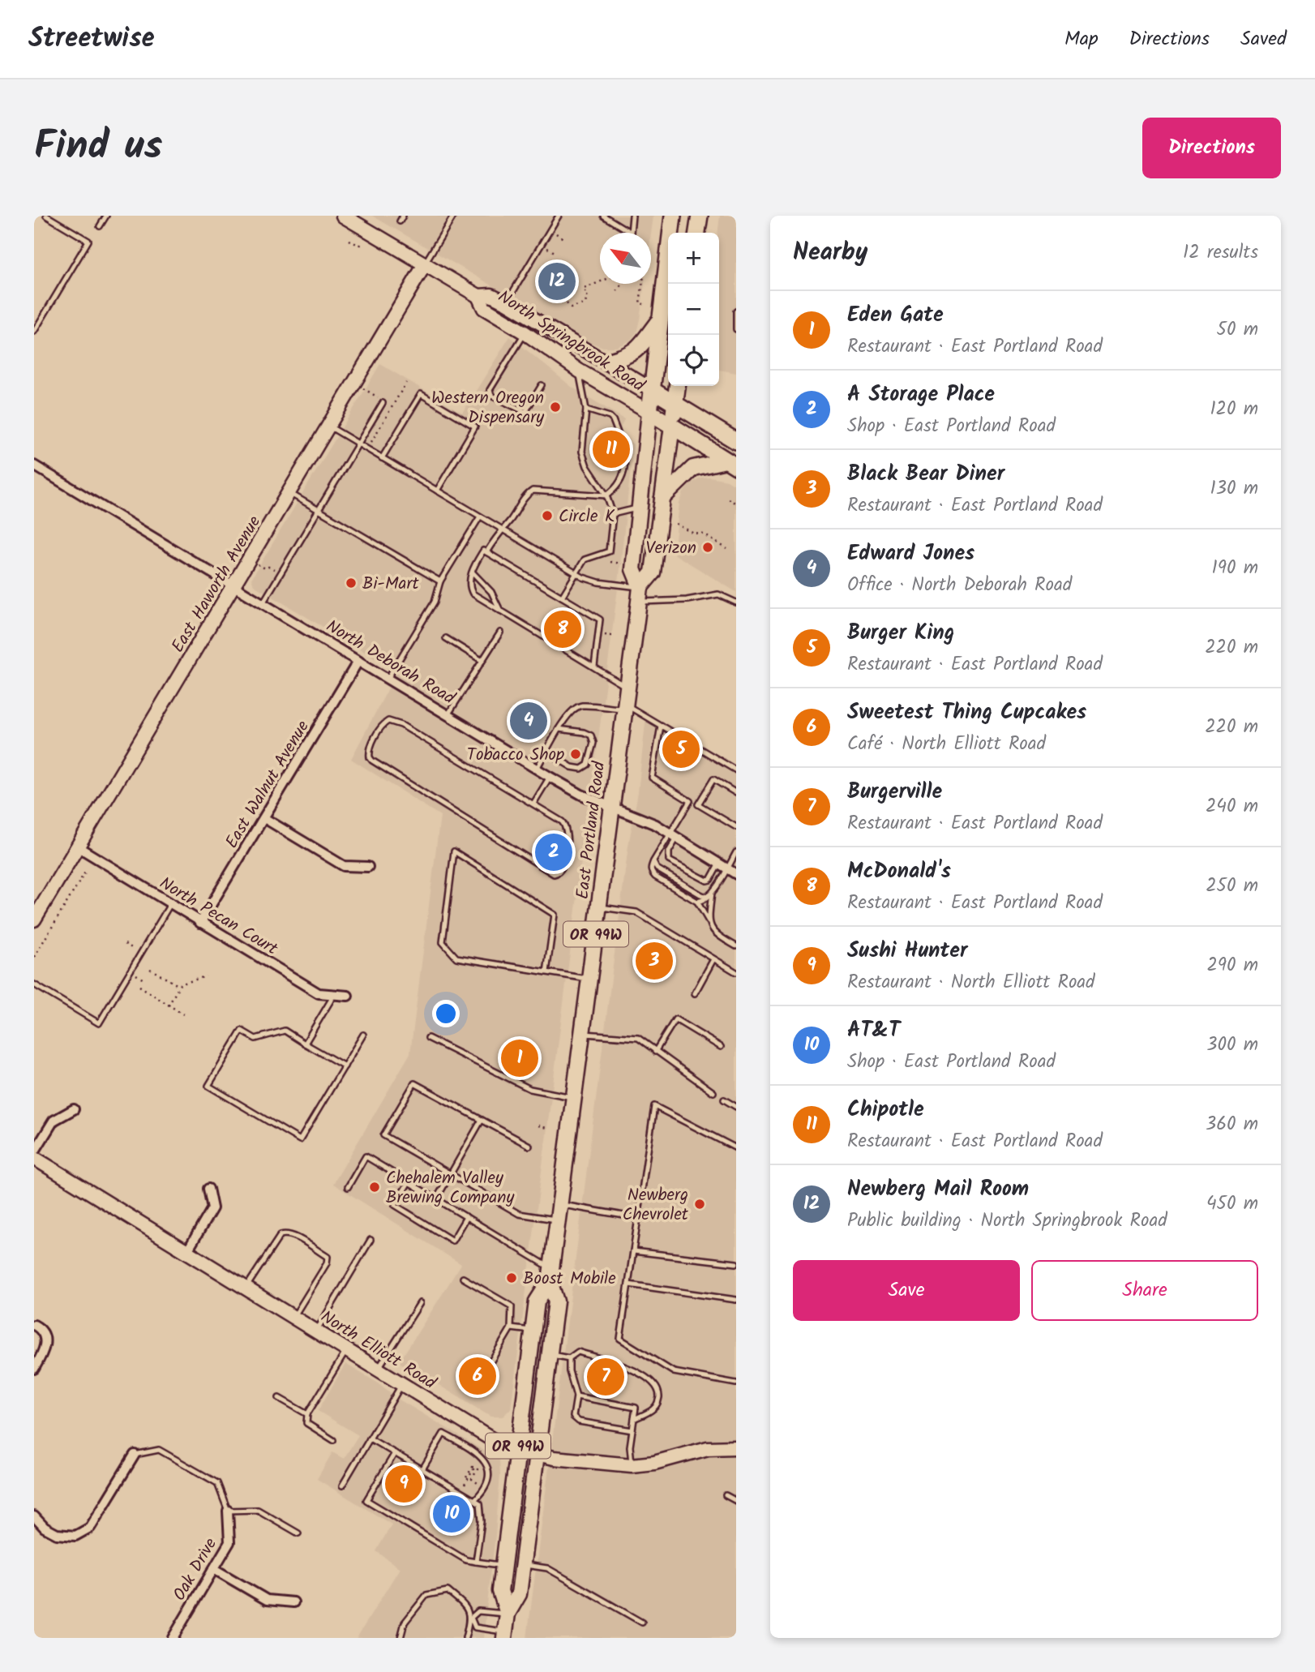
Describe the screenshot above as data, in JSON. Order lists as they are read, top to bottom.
{
  "streets": {
    "highway": ["North Springbrook Road", "East Portland Road", "OR 99W"],
    "street": [
      "East Haworth Avenue",
      "North Deborah Road",
      "East Walnut Avenue",
      "North Pecan Court",
      "North Elliott Road",
      "Oak Drive"
    ]
  },
  "crossings": [
    ["North Springbrook Road", "East Haworth Avenue"],
    ["North Springbrook Road", "East Portland Road"],
    ["East Haworth Avenue", "North Deborah Road"],
    ["East Haworth Avenue", "North Pecan Court"],
    ["North Deborah Road", "East Walnut Avenue"],
    ["North Deborah Road", "East Portland Road"],
    ["East Walnut Avenue", "North Pecan Court"],
    ["East Portland Road", "North Elliott Road"]
  ],
  "places": [
    "Western Oregon Dispensary",
    "Circle K",
    "Verizon",
    "Bi-Mart",
    "Tobacco Shop",
    "Chehalem Valley Brewing Company",
    "Newberg Chevrolet",
    "Boost Mobile"
  ],
  "north": "top left",
  "page": {
    "header": "Streetwise",
    "nav": ["Map", "Directions", "Saved"],
    "title": "Find us",
    "buttons": [
      "Directions",
      ["Save", "Share"]
    ],
    "heading": ["Nearby", "12 results"],
    "map_buttons": ["+", "−"],
    "pins": [
      "12",
      "11",
      "8",
      "4",
      "5",
      "2",
      "3",
      "1",
      "6",
      "7",
      "9",
      "10"
    ],
    "list": [
      {
        "mark": "1",
        "name": "Eden Gate",
        "note": "Restaurant · East Portland Road",
        "value": "50 m"
      },
      {
        "mark": "2",
        "name": "A Storage Place",
        "note": "Shop · East Portland Road",
        "value": "120 m"
      },
      {
        "mark": "3",
        "name": "Black Bear Diner",
        "note": "Restaurant · East Portland Road",
        "value": "130 m"
      },
      {
        "mark": "4",
        "name": "Edward Jones",
        "note": "Office · North Deborah Road",
        "value": "190 m"
      },
      {
        "mark": "5",
        "name": "Burger King",
        "note": "Restaurant · East Portland Road",
        "value": "220 m"
      },
      {
        "mark": "6",
        "name": "Sweetest Thing Cupcakes",
        "note": "Café · North Elliott Road",
        "value": "220 m"
      },
      {
        "mark": "7",
        "name": "Burgerville",
        "note": "Restaurant · East Portland Road",
        "value": "240 m"
      },
      {
        "mark": "8",
        "name": "McDonald's",
        "note": "Restaurant · East Portland Road",
        "value": "250 m"
      },
      {
        "mark": "9",
        "name": "Sushi Hunter",
        "note": "Restaurant · North Elliott Road",
        "value": "290 m"
      },
      {
        "mark": "10",
        "name": "AT&T",
        "note": "Shop · East Portland Road",
        "value": "300 m"
      },
      {
        "mark": "11",
        "name": "Chipotle",
        "note": "Restaurant · East Portland Road",
        "value": "360 m"
      },
      {
        "mark": "12",
        "name": "Newberg Mail Room",
        "note": "Public building · North Springbrook Road",
        "value": "450 m"
      }
    ]
  }
}
